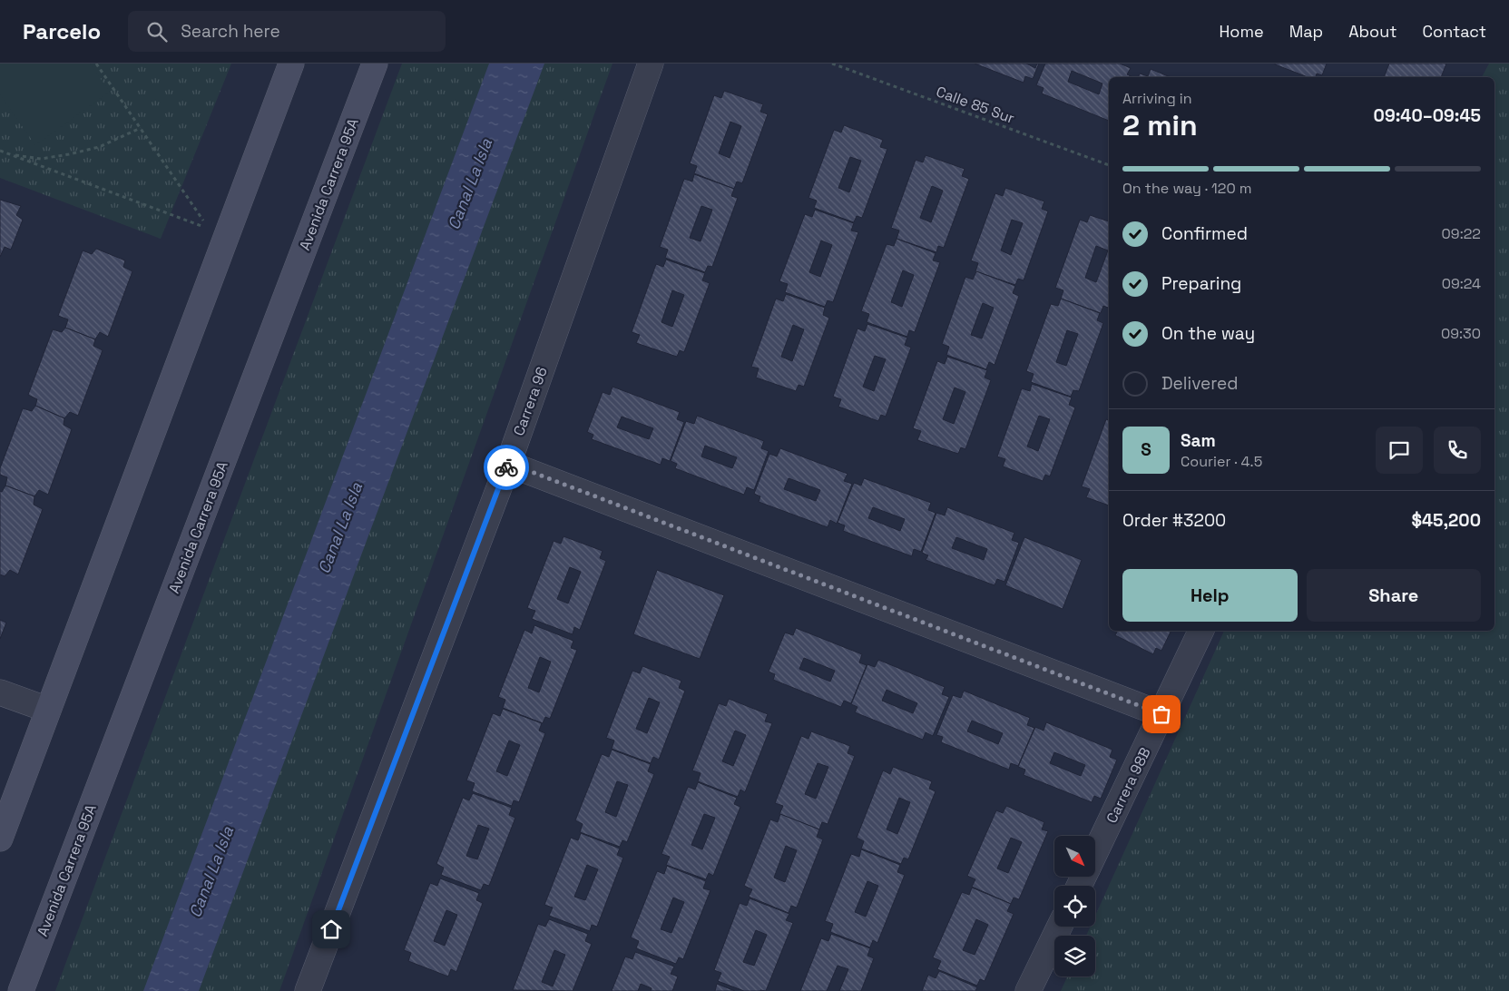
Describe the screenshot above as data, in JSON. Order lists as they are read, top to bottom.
{
  "streets": {
    "main road": ["Avenida Carrera 95A"],
    "street": ["Carrera 96", "Carrera 98B"],
    "path": ["Calle 85 Sur"]
  },
  "water": ["Canal La Isla"],
  "north": "bottom right",
  "page": {
    "header": "Parcelo",
    "search": "Search here",
    "nav": [
      "Home",
      "Map",
      "About",
      "Contact"
    ],
    "heading": ["2 min", "Arriving in", "09:40–09:45"],
    "panel": [
      "Sam",
      "Courier · 4.5",
      "Order #3200",
      "$45,200"
    ],
    "bar": "On the way · 120 m",
    "list": [
      ["Confirmed", "09:22"],
      ["Preparing", "09:24"],
      ["On the way", "09:30"],
      "Delivered"
    ],
    "round": "S",
    "buttons": ["Help", "Share"]
  }
}
